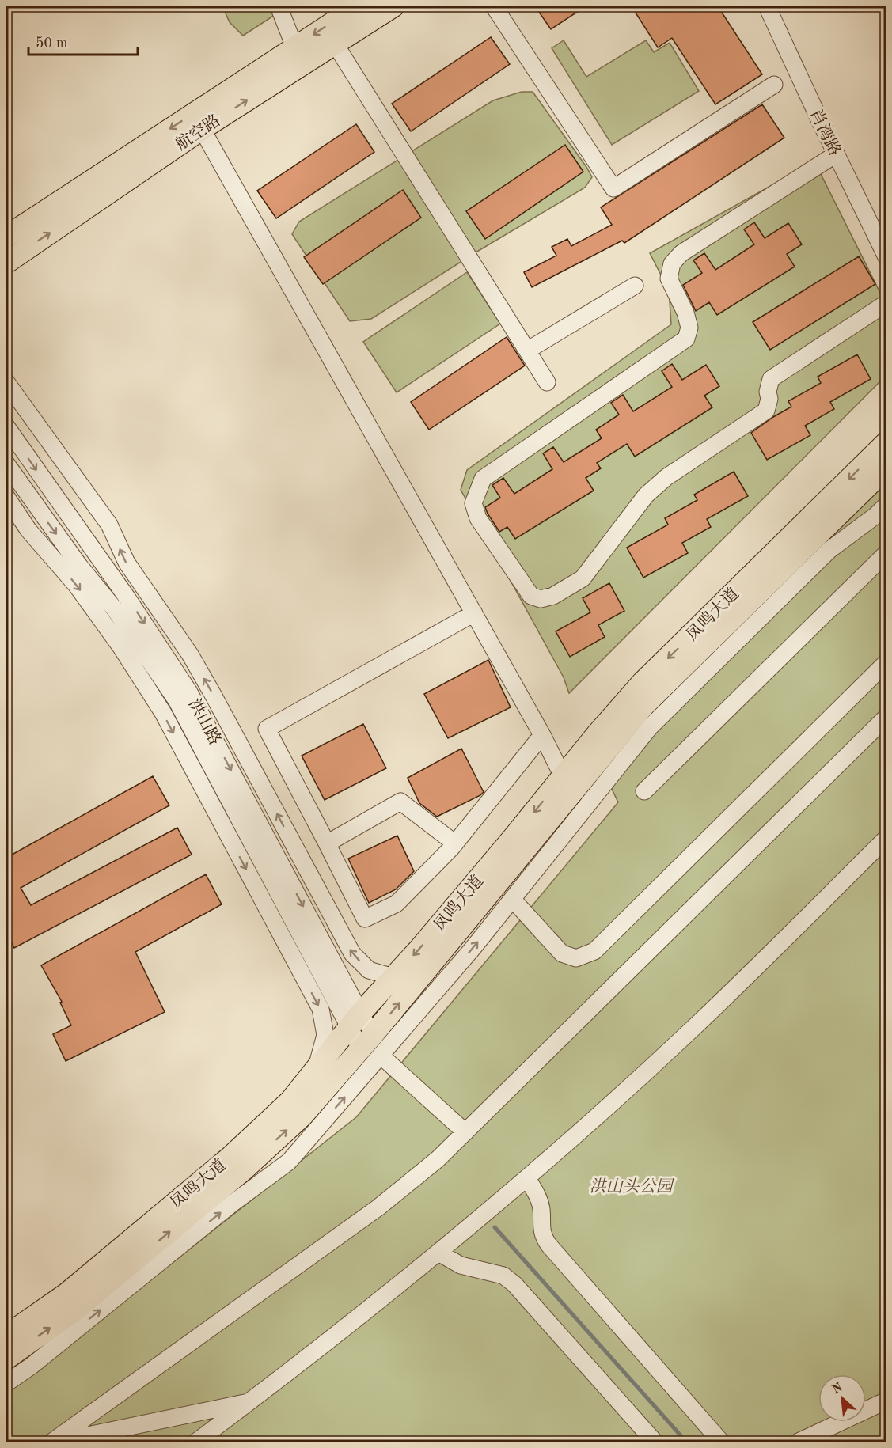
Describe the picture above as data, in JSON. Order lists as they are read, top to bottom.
{
  "streets": {
    "main road": ["航空路", "凤鸣大道"],
    "street": ["肖湾路", "洪山路"]
  },
  "crossings": [
    ["凤鸣大道", "洪山路"]
  ],
  "parks": ["洪山头公园"],
  "scale_bar": "50 m",
  "north": "top left"
}
